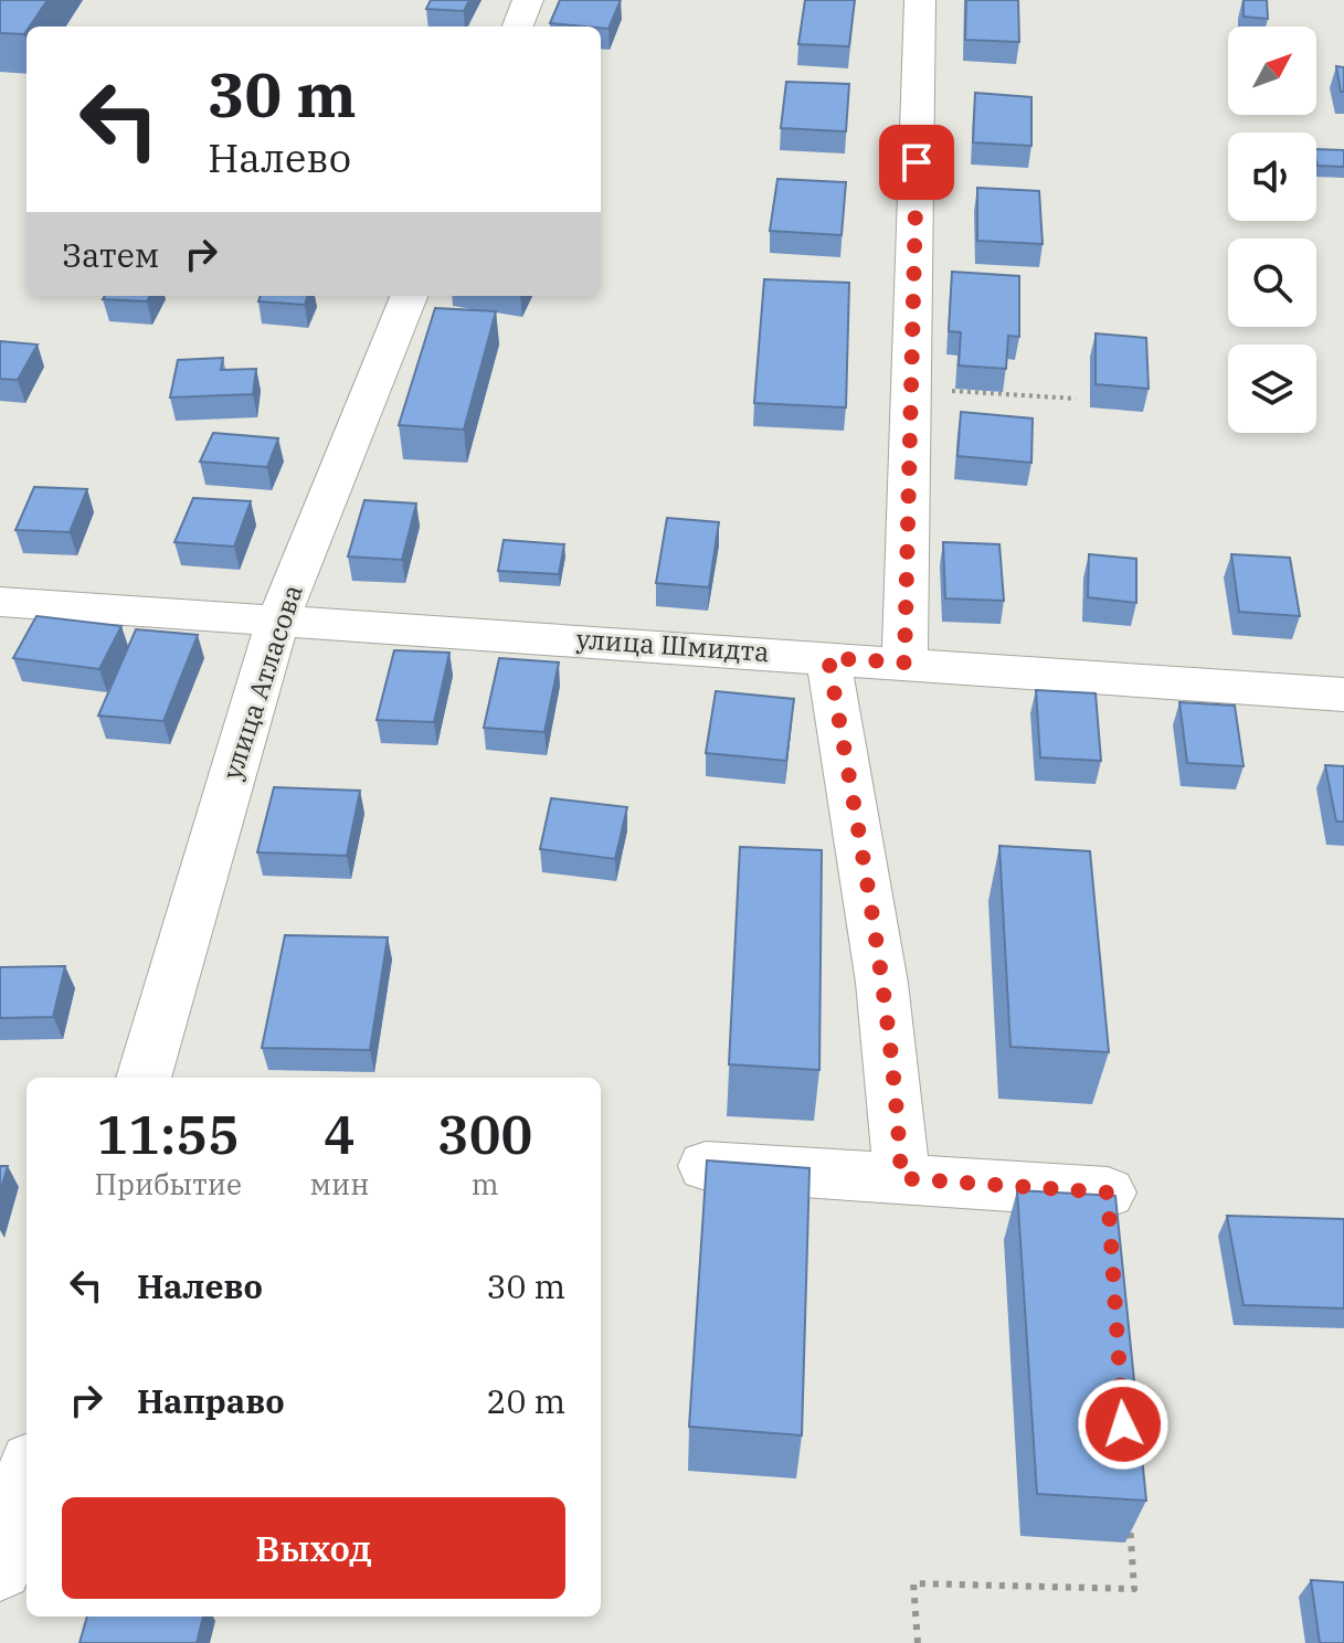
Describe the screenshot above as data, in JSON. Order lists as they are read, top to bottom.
{
  "streets": {
    "street": ["улица Шмидта", "улица Атласова"]
  },
  "crossings": [
    ["улица Шмидта", "улица Атласова"]
  ],
  "north": "top right",
  "page": {
    "turn": ["30 m", "Налево"],
    "then": "Затем",
    "eta": [
      "11:55",
      "Прибытие",
      "4",
      "мин",
      "300",
      "m"
    ],
    "list": [
      {
        "name": "Налево",
        "value": "30 m"
      },
      {
        "name": "Направо",
        "value": "20 m"
      }
    ],
    "buttons": "Выход"
  }
}
